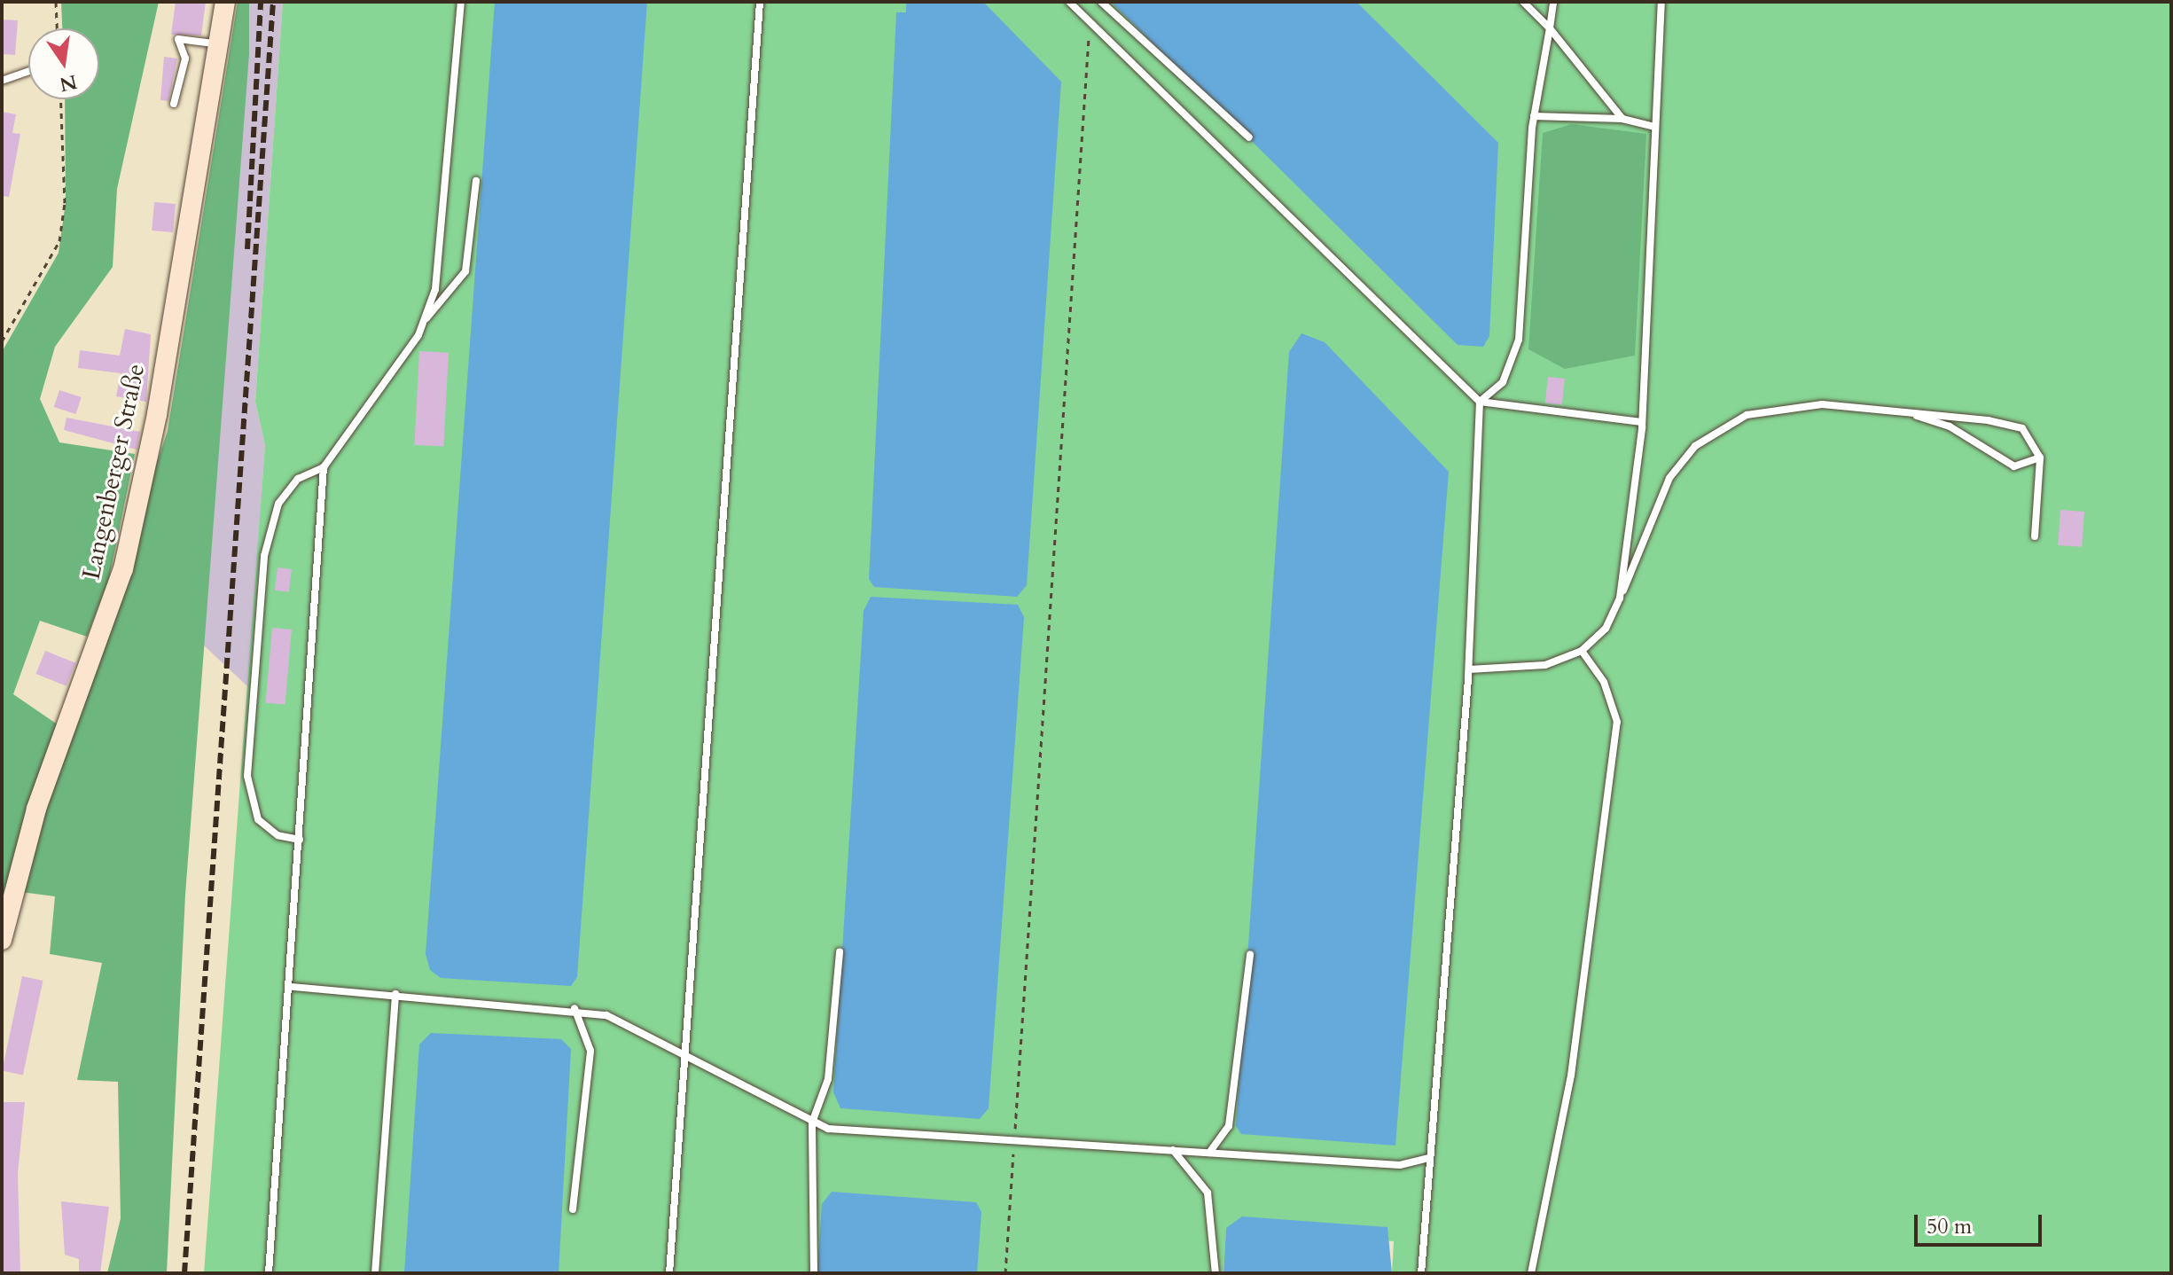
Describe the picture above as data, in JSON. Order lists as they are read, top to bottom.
{
  "streets": {
    "main road": ["Langenberger Straße"]
  },
  "scale_bar": "50 m",
  "north": "bottom"
}
